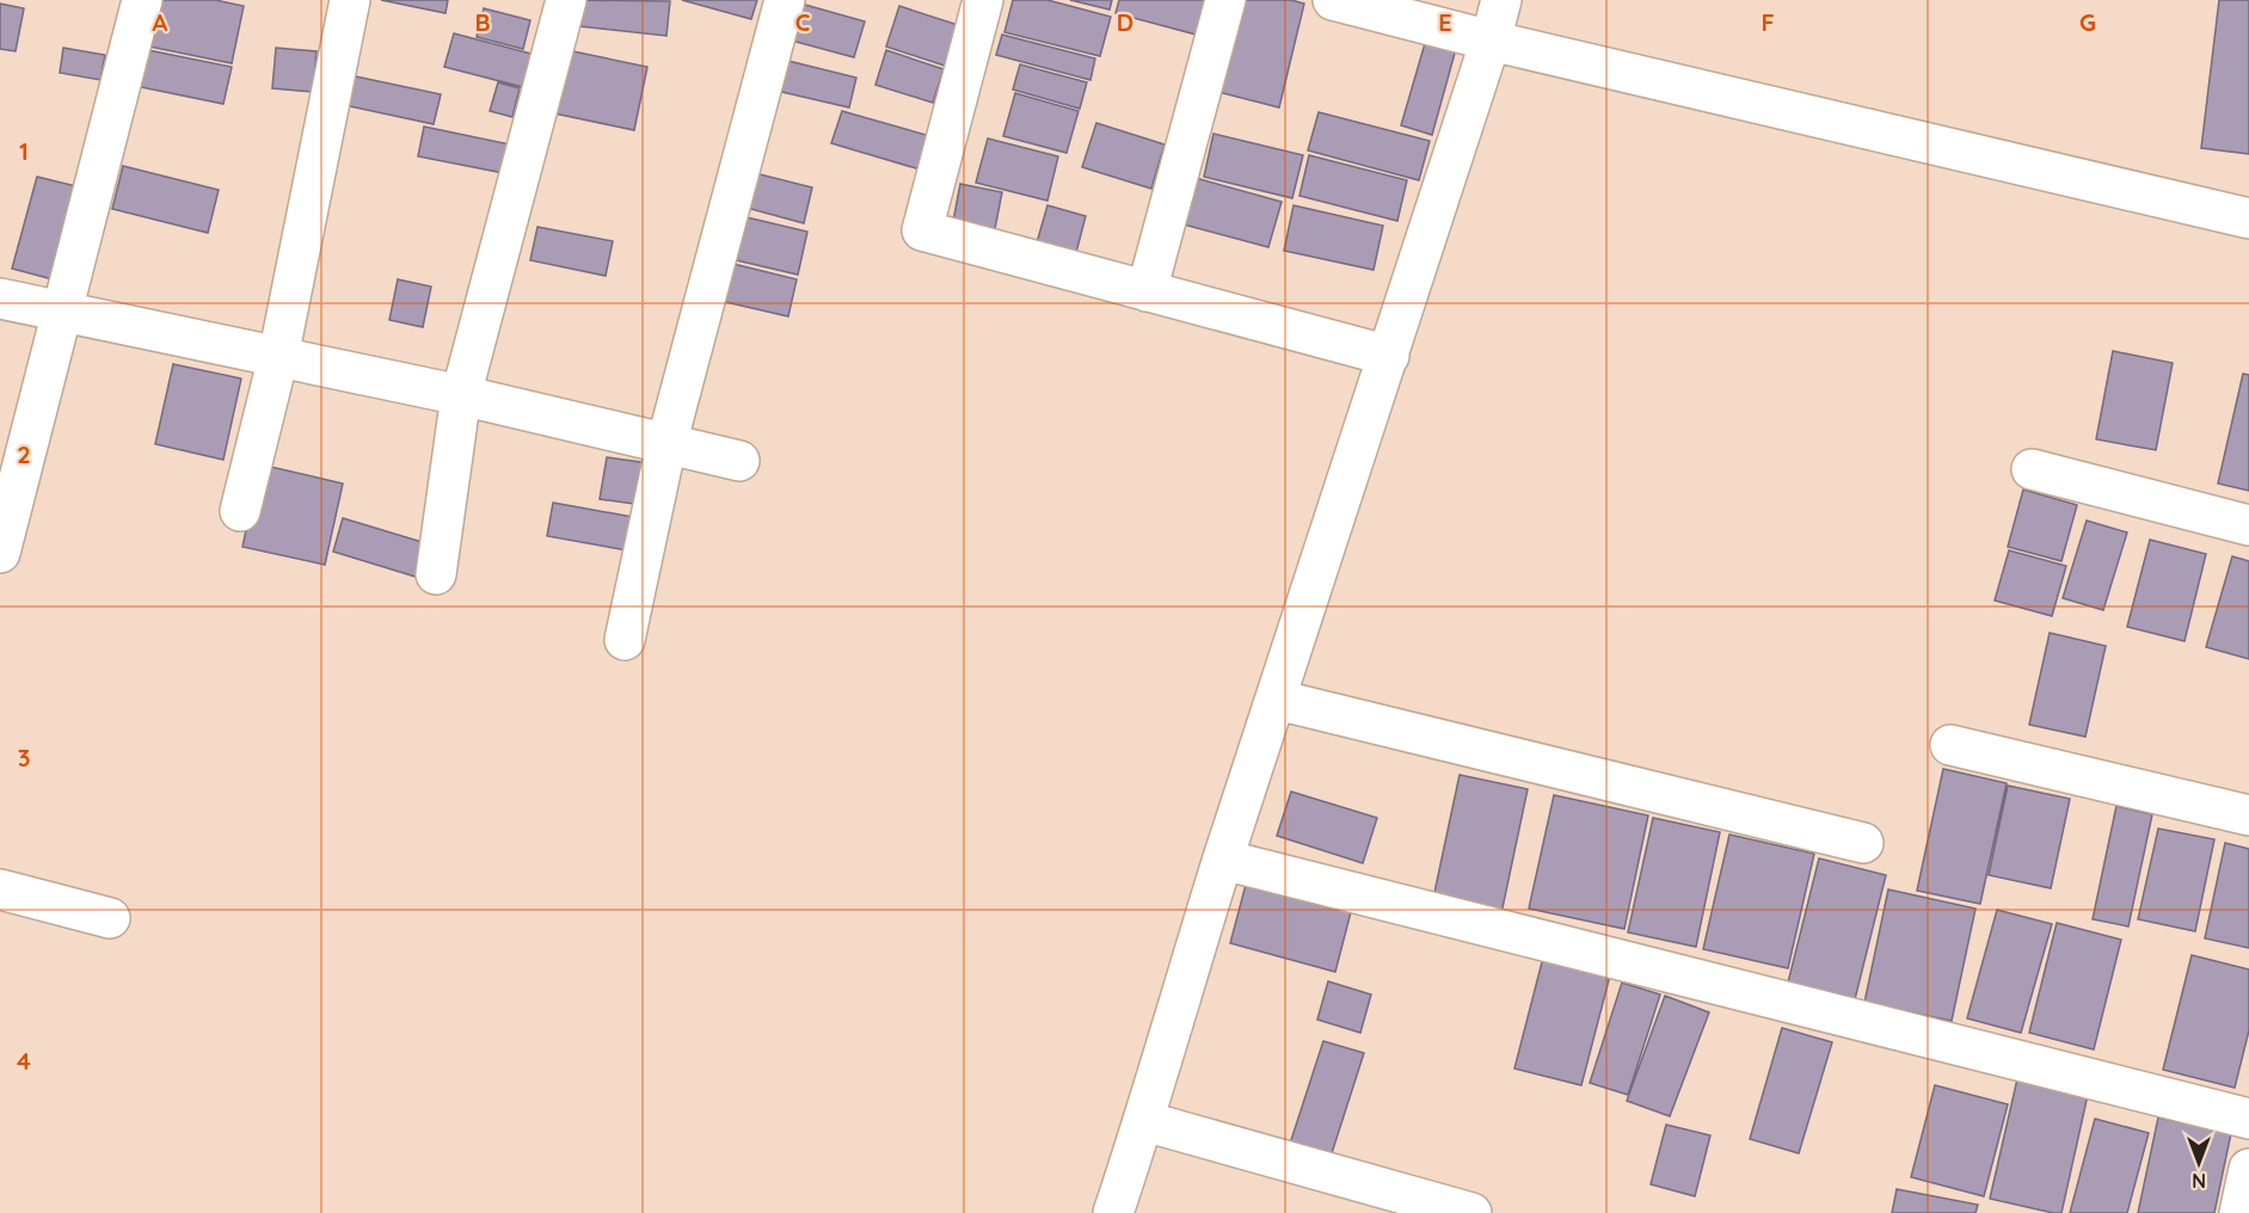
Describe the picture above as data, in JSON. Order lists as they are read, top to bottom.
{
  "north": "bottom",
  "grid": {
    "columns": [
      "A",
      "B",
      "C",
      "D",
      "E",
      "F",
      "G"
    ],
    "rows": [
      "1",
      "2",
      "3",
      "4"
    ]
  }
}
